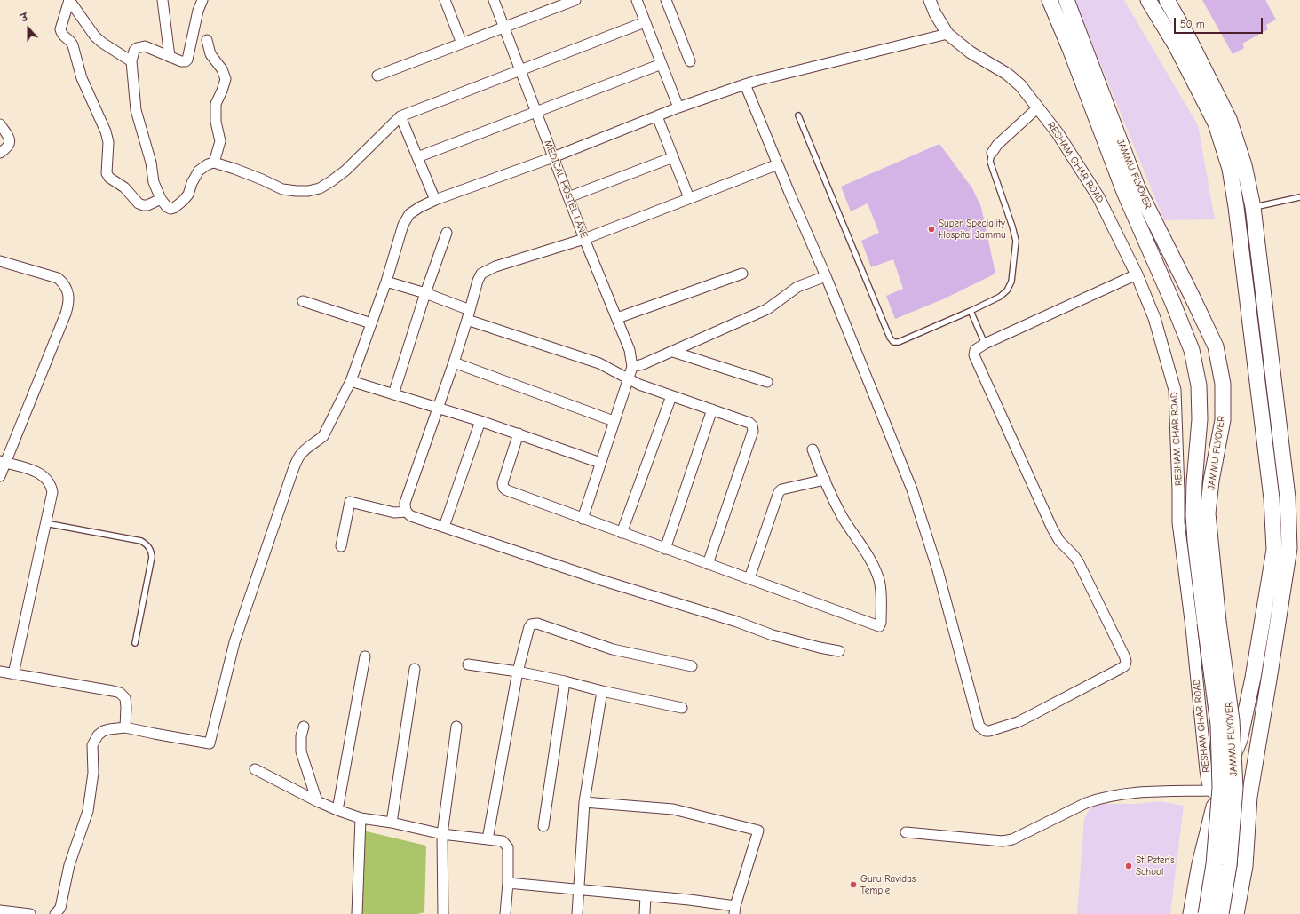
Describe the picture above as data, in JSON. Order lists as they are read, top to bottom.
{
  "streets": {
    "main road": ["JAMMU FLYOVER"],
    "street": ["RESHAM GHAR ROAD", "MEDICAL HOSTEL LANE"]
  },
  "places": ["Super Speciality Hospital Jammu", "St Peter's School", "Guru Ravidas Temple"],
  "scale_bar": "50 m",
  "north": "top"
}
